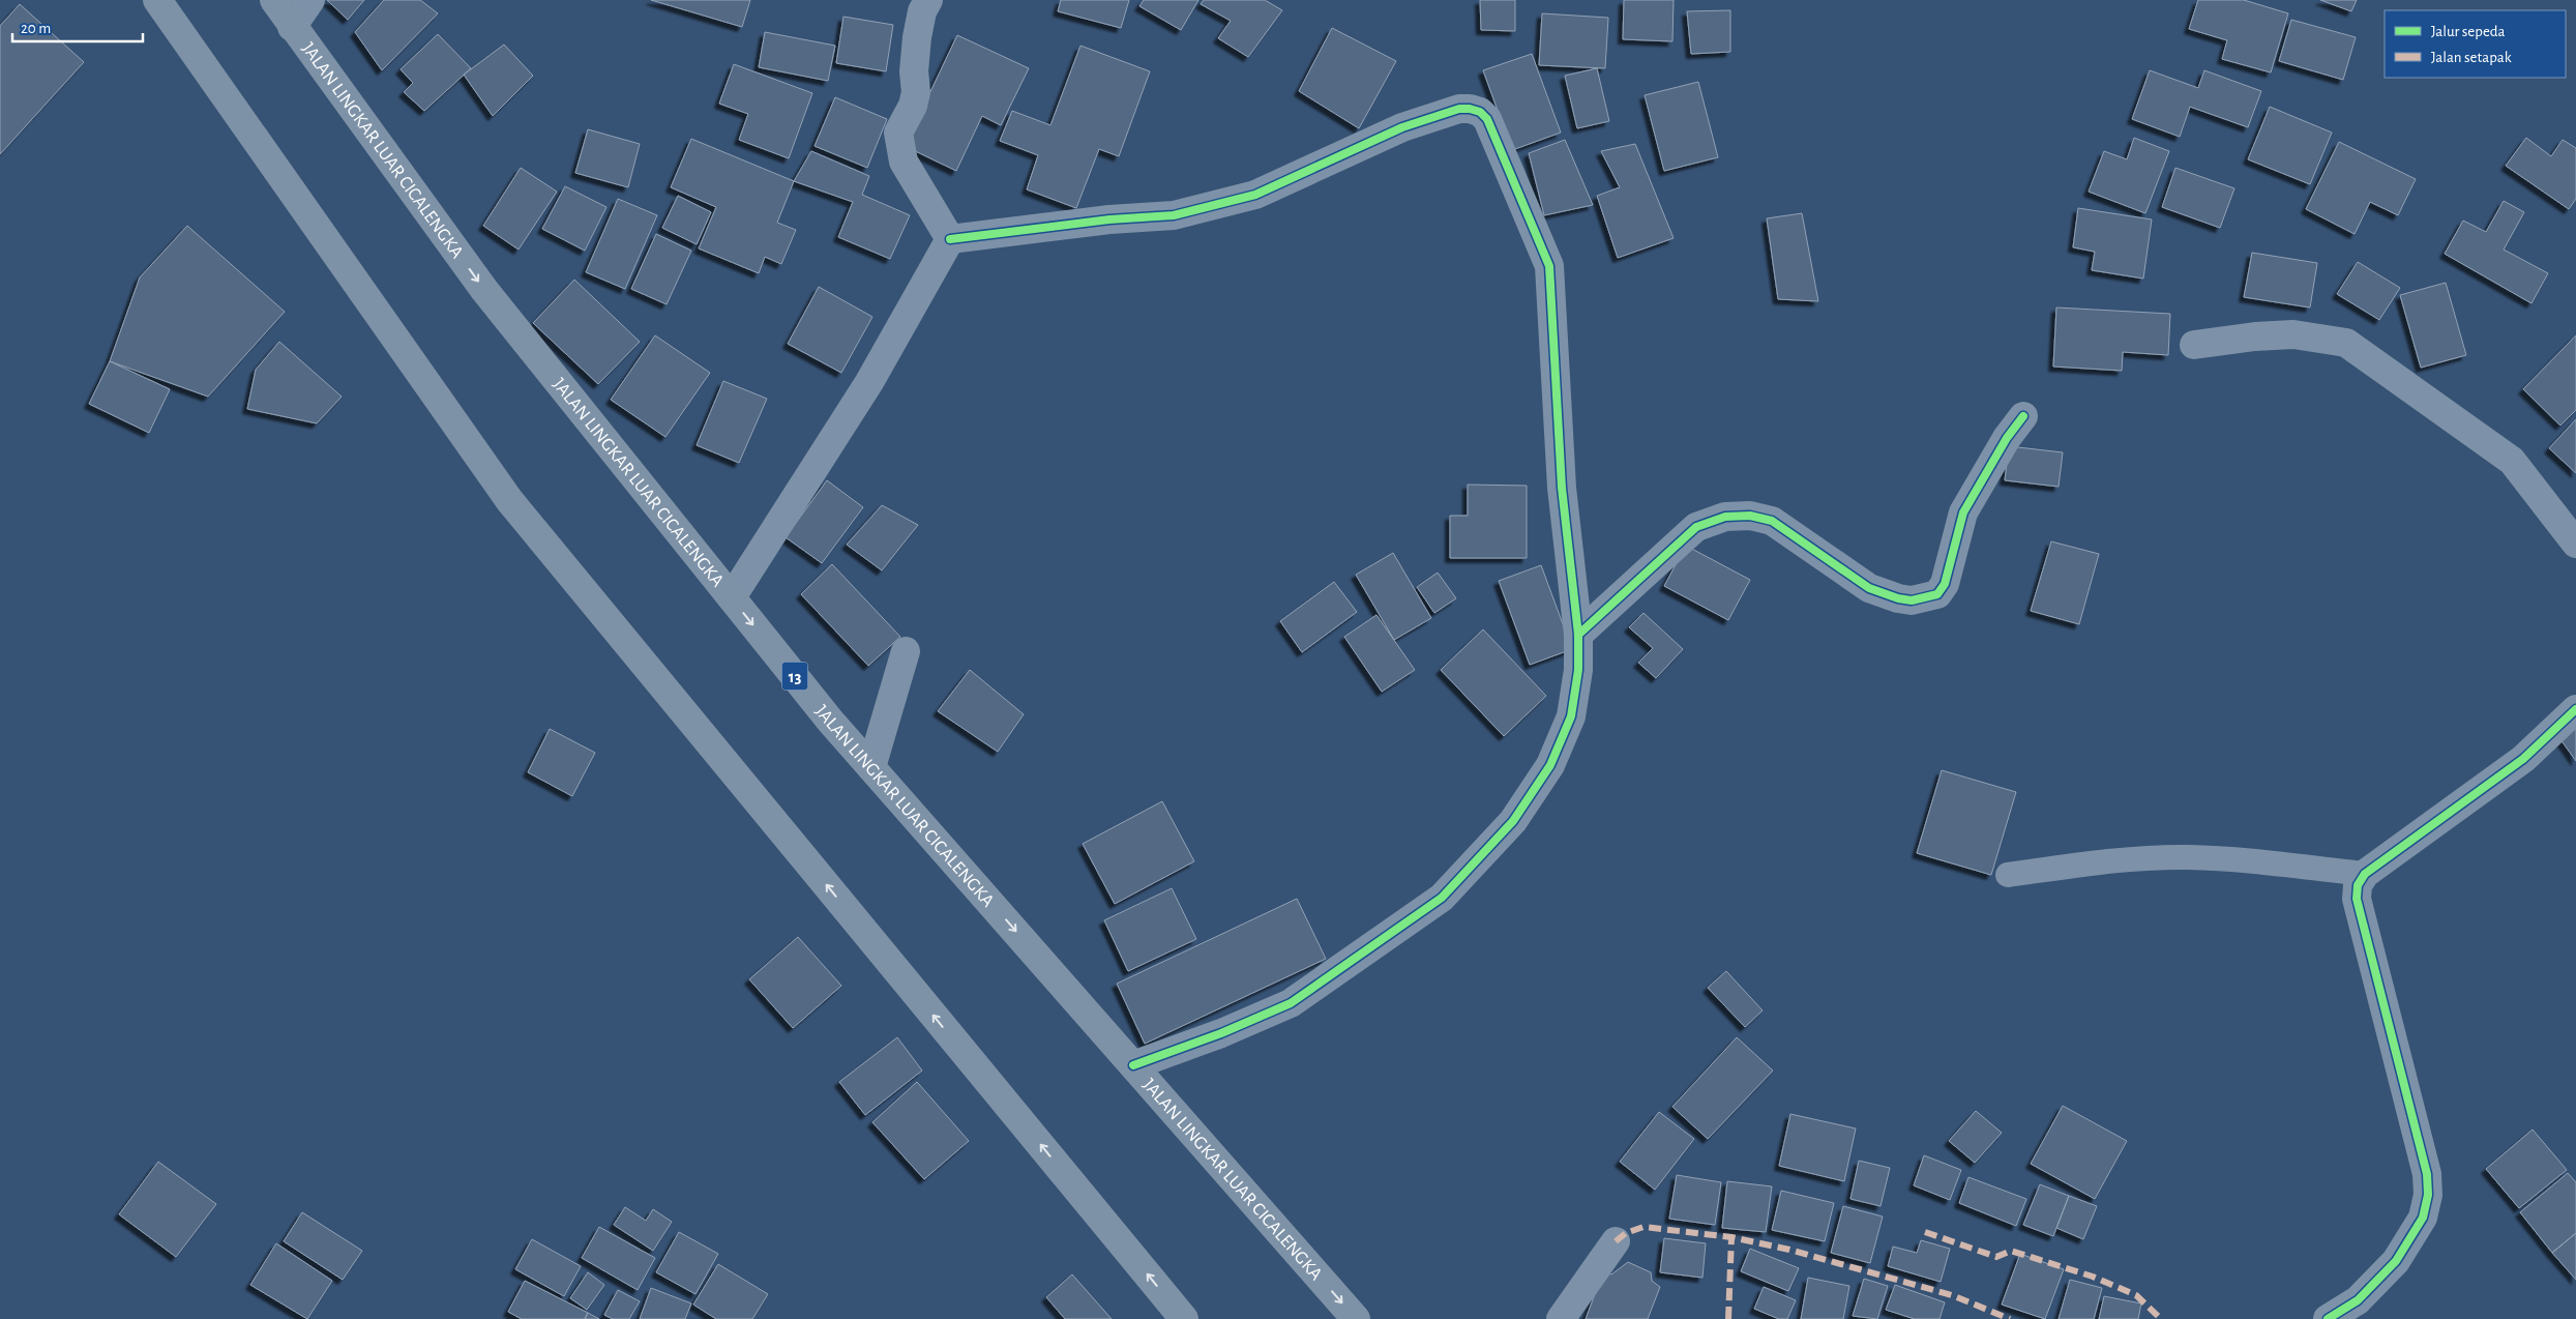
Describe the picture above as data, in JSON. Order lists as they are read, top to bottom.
{
  "streets": {
    "highway": ["JALAN LINGKAR LUAR CICALENGKA", "13"]
  },
  "legend": ["Jalur sepeda", "Jalan setapak"],
  "scale_bar": "20 m"
}
